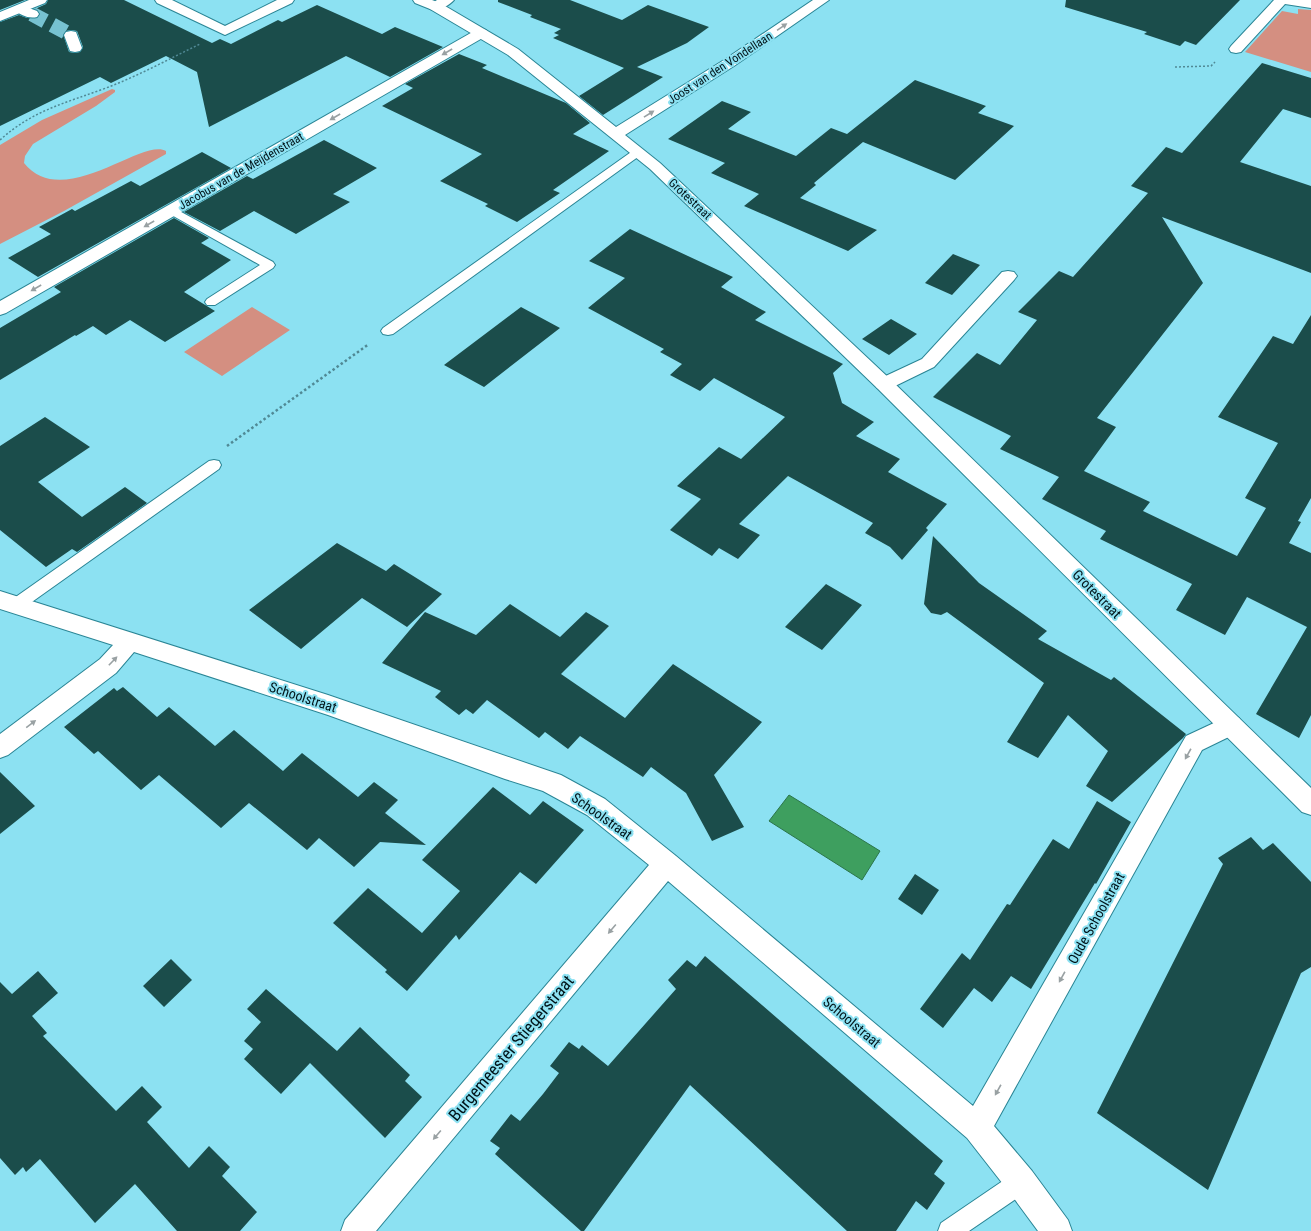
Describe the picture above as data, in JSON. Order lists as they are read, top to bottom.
{
  "streets": {
    "street": [
      "Joost van den Vondellaan",
      "Jacobus van de Meijdenstraat",
      "Grotestraat",
      "Schoolstraat",
      "Oude Schoolstraat",
      "Burgemeester Stiegerstraat"
    ]
  },
  "crossings": [
    ["Joost van den Vondellaan", "Grotestraat"],
    ["Jacobus van de Meijdenstraat", "Grotestraat"],
    ["Grotestraat", "Oude Schoolstraat"],
    ["Schoolstraat", "Oude Schoolstraat"],
    ["Schoolstraat", "Burgemeester Stiegerstraat"]
  ],
  "one_way": [
    "Joost van den Vondellaan",
    "Jacobus van de Meijdenstraat",
    "Oude Schoolstraat",
    "Burgemeester Stiegerstraat"
  ]
}
